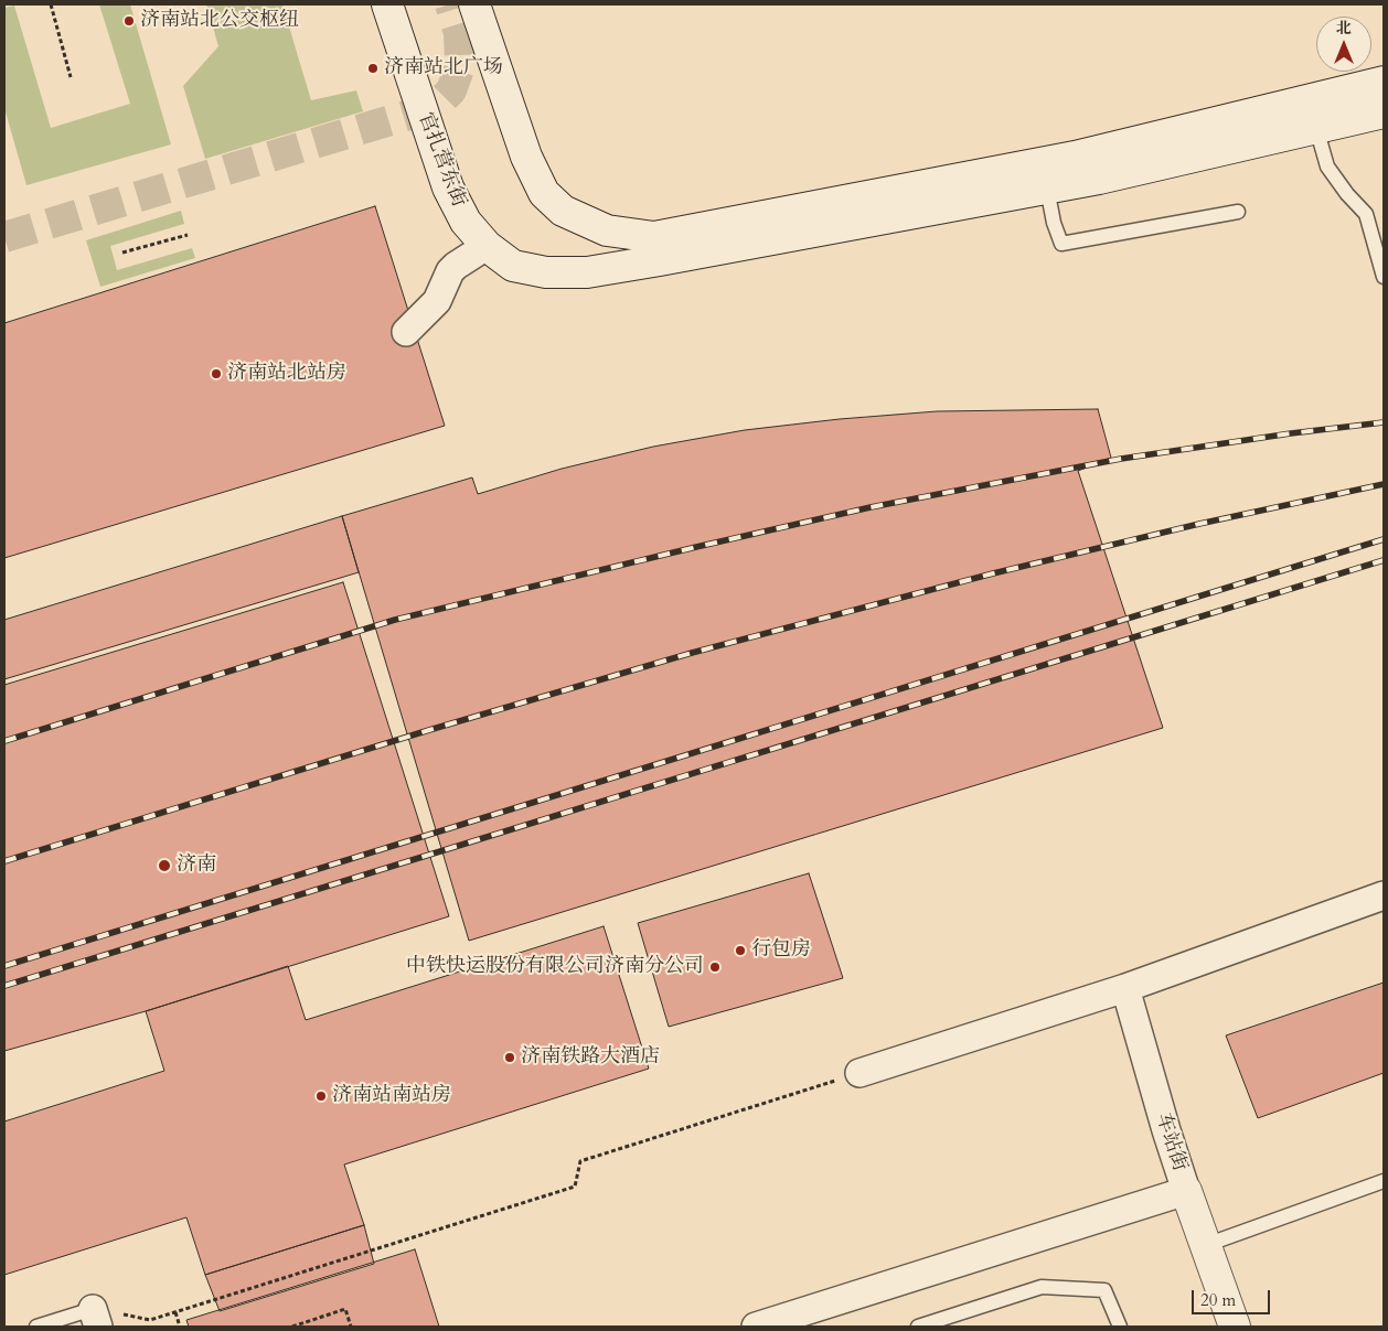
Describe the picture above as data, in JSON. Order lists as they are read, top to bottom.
{
  "streets": {
    "main road": ["官扎营东街"],
    "street": ["车站街"]
  },
  "places": [
    "济南站北公交枢纽",
    "济南站北广场",
    "济南站北站房",
    "济南",
    "行包房",
    "中铁快运股份有限公司济南分公司",
    "济南铁路大酒店",
    "济南站南站房"
  ],
  "scale_bar": "20 m",
  "north": "top"
}
